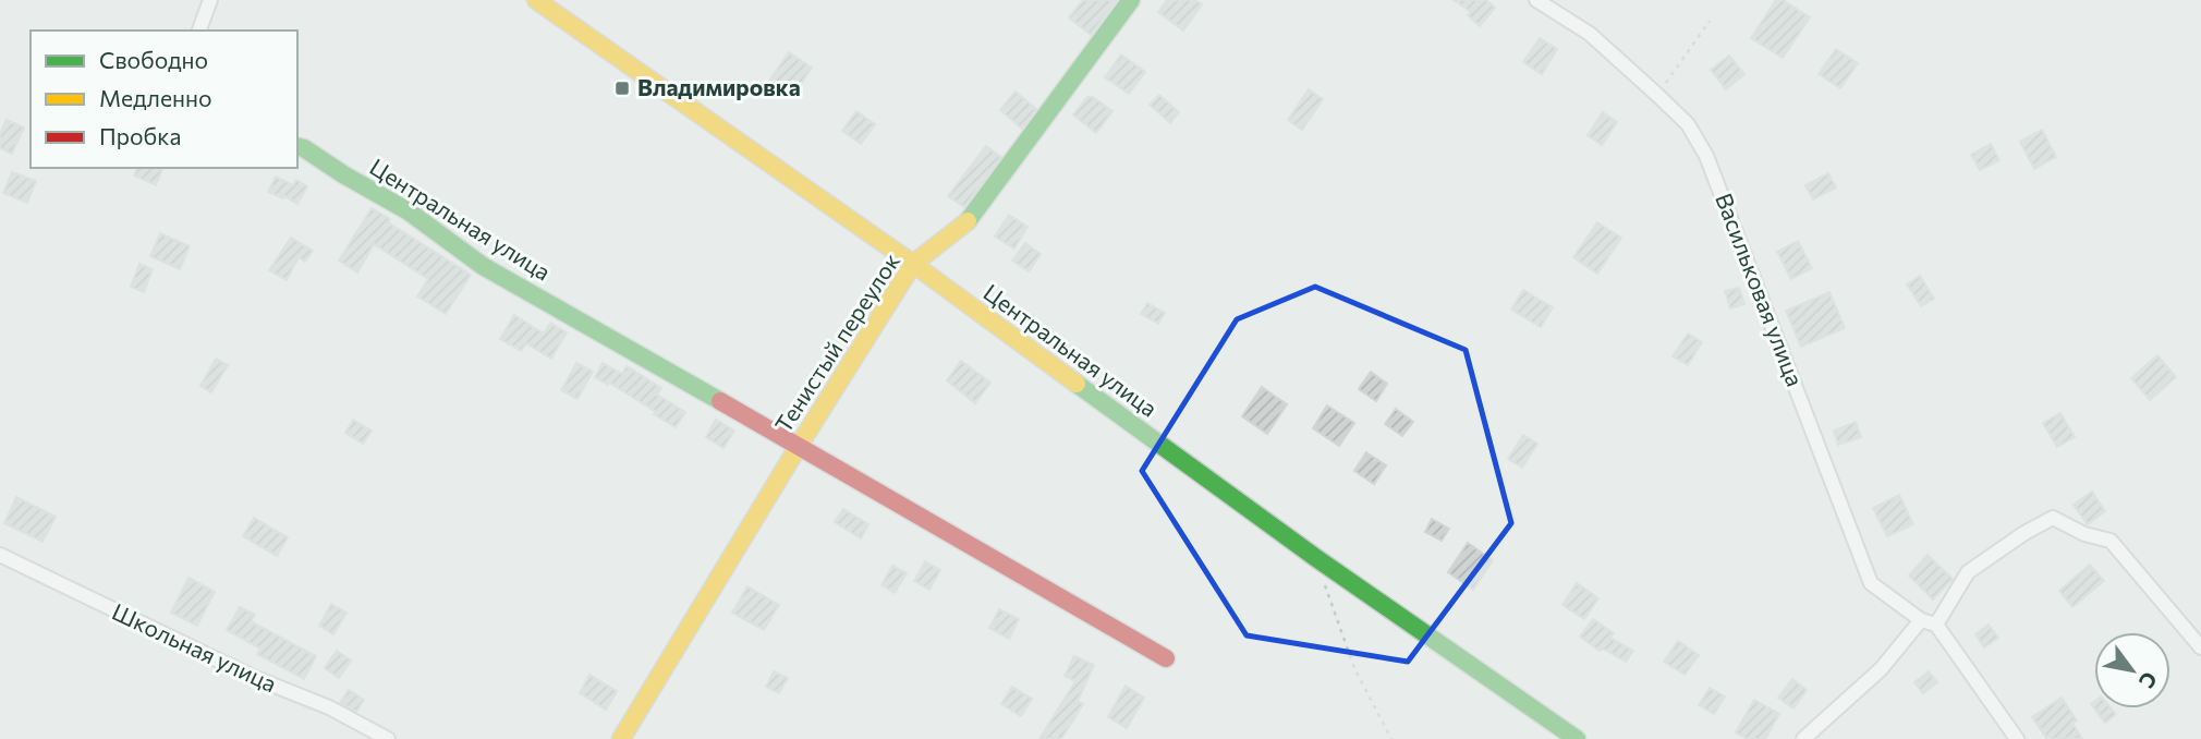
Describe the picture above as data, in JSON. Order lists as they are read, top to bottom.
{
  "streets": {
    "street": [
      "Центральная улица",
      "Васильковая улица",
      "Тенистый переулок",
      "Школьная улица"
    ]
  },
  "crossings": [
    ["Центральная улица", "Тенистый переулок"]
  ],
  "places": {
    "transit": ["Владимировка"]
  },
  "legend": ["Свободно", "Медленно", "Пробка"],
  "north": "bottom right"
}
